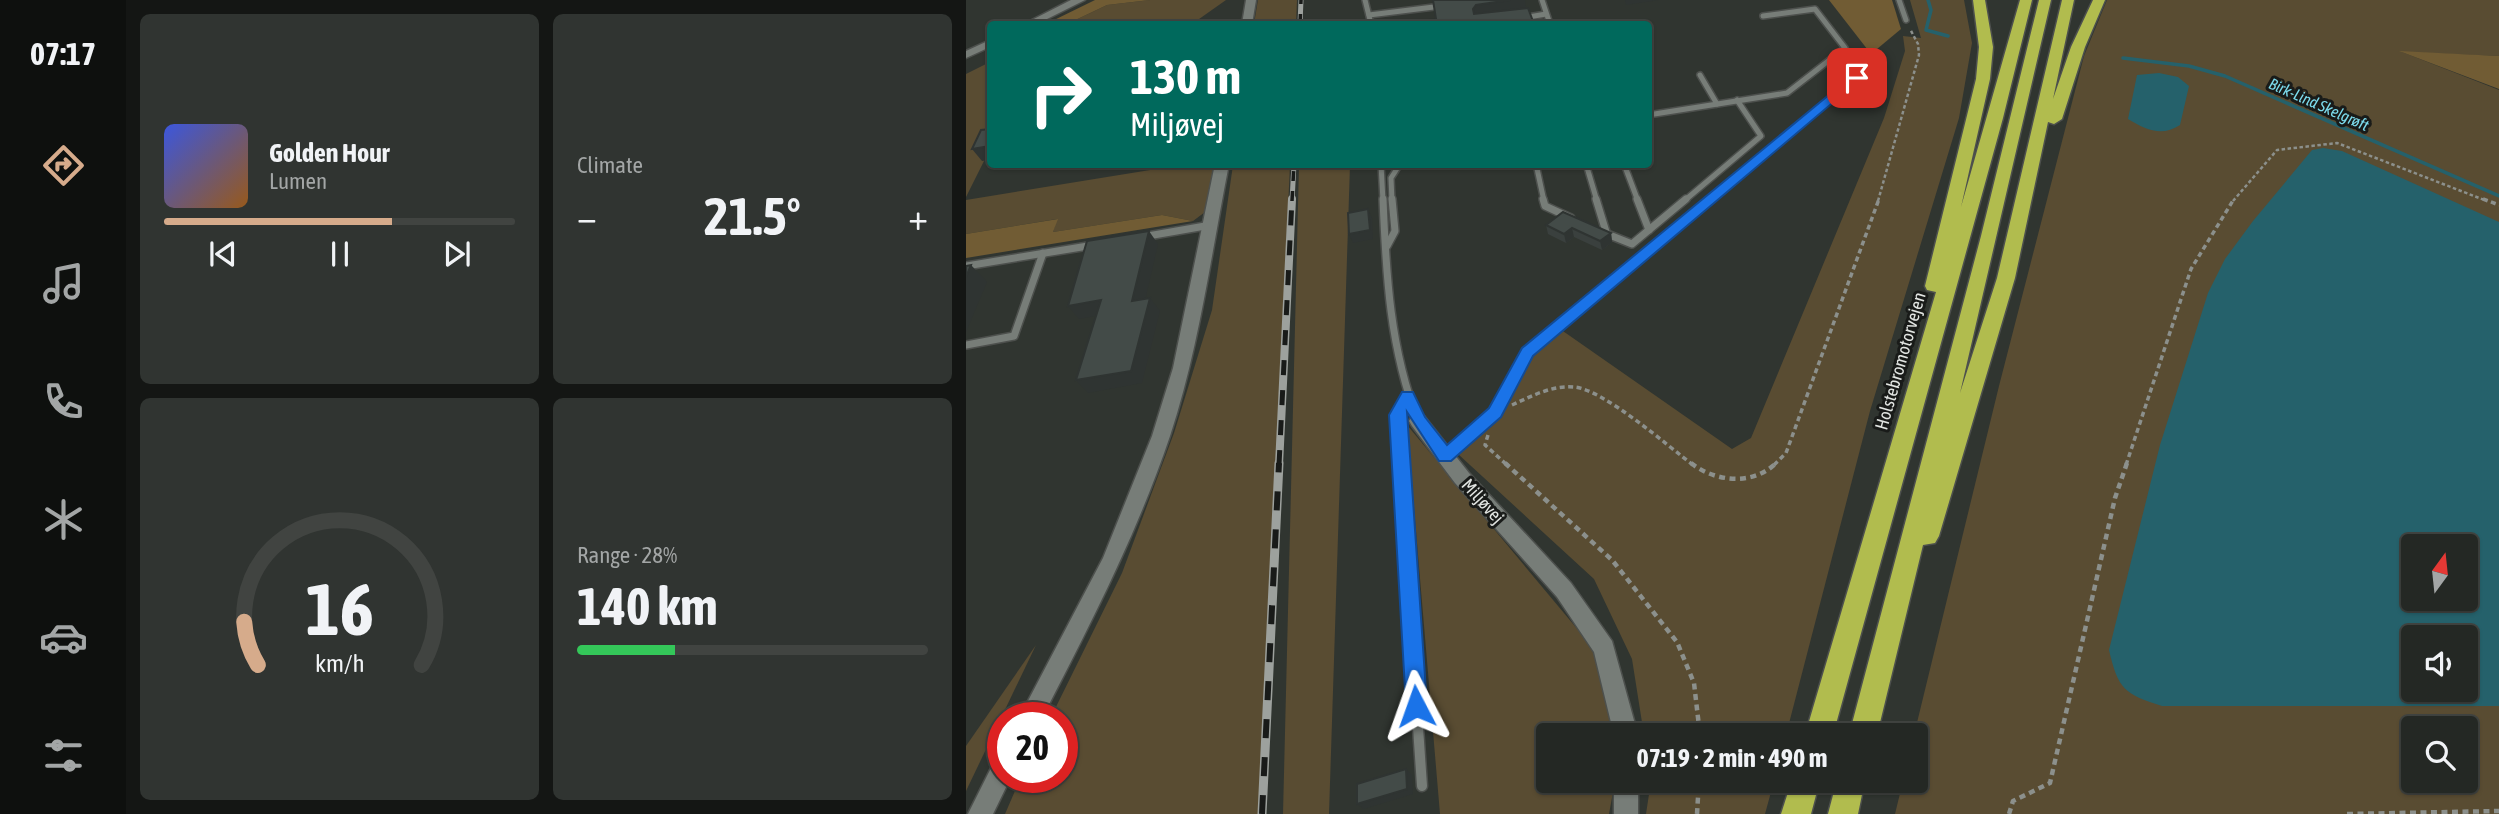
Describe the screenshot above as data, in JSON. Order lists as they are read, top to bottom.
{
  "streets": {
    "highway": ["Holstebromotorvejen"],
    "street": ["Miljøvej"]
  },
  "water": ["Birk-Lind Skelgrøft"],
  "north": "top",
  "page": {
    "tabs": "07:17",
    "tile": [
      "Climate",
      ["Range · 28%", "140 km"]
    ],
    "turn": ["130 m", "Miljøvej"],
    "song": ["Golden Hour", "Lumen"],
    "heat": ["−", "21.5°", "+"],
    "limit": "20",
    "trip": "07:19 · 2 min · 490 m",
    "gauge": ["16", "km/h"]
  }
}
